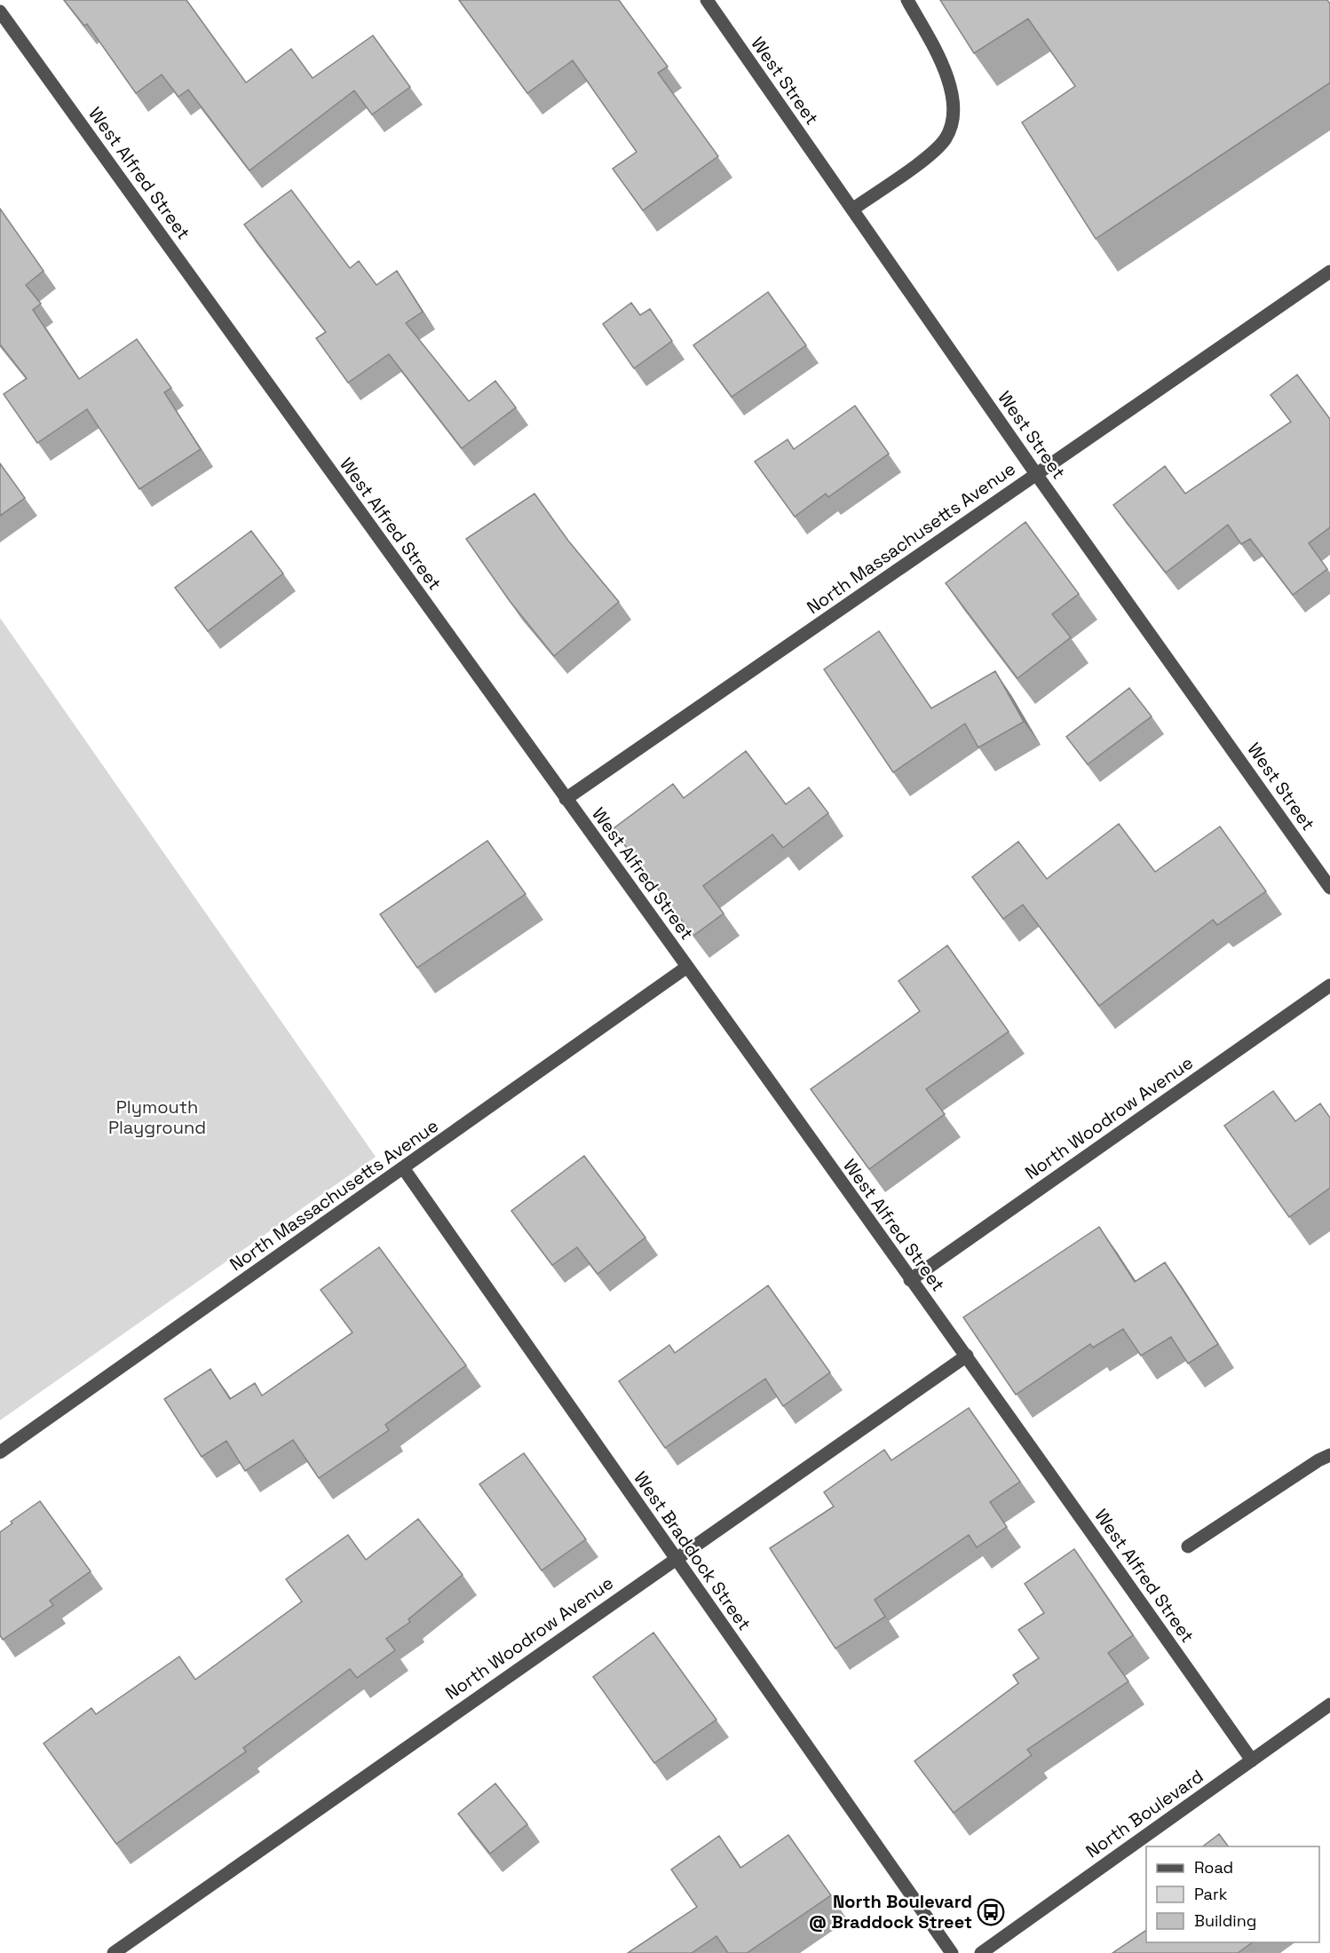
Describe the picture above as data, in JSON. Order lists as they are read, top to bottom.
{
  "streets": {
    "street": [
      "West Street",
      "West Alfred Street",
      "North Massachusetts Avenue",
      "North Woodrow Avenue",
      "West Braddock Street",
      "North Boulevard"
    ]
  },
  "crossings": [
    ["West Street", "North Massachusetts Avenue"],
    ["West Alfred Street", "North Massachusetts Avenue"],
    ["West Alfred Street", "North Woodrow Avenue"],
    ["West Alfred Street", "North Boulevard"],
    ["North Massachusetts Avenue", "West Braddock Street"],
    ["North Woodrow Avenue", "West Braddock Street"]
  ],
  "parks": ["Plymouth Playground"],
  "places": {
    "bus stop": ["North Boulevard @ Braddock Street"]
  },
  "legend": ["Road", "Park", "Building"]
}
